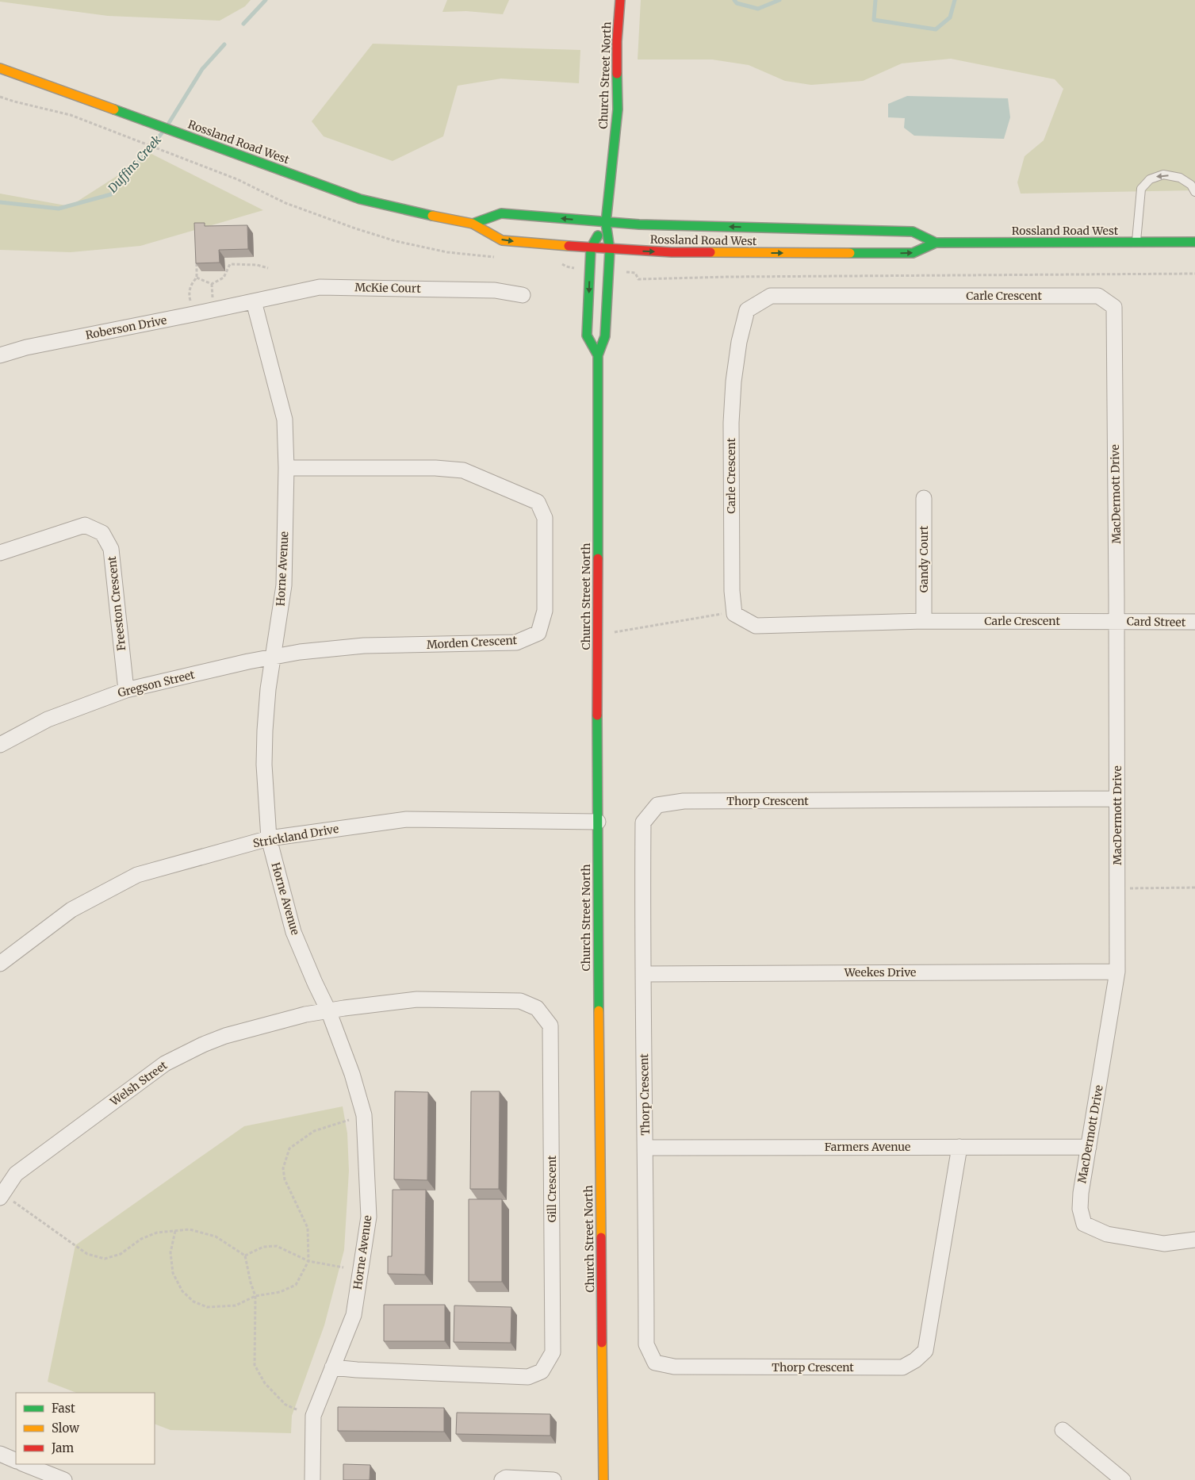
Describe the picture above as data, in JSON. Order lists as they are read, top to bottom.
{
  "streets": {
    "main road": ["Church Street North", "Rossland Road West"],
    "street": [
      "McKie Court",
      "Carle Crescent",
      "Roberson Drive",
      "MacDermott Drive",
      "Gandy Court",
      "Horne Avenue",
      "Freeston Crescent",
      "Card Street",
      "Morden Crescent",
      "Gregson Street",
      "Thorp Crescent",
      "Strickland Drive",
      "Weekes Drive",
      "Welsh Street",
      "Farmers Avenue",
      "Gill Crescent"
    ]
  },
  "crossings": [
    ["Church Street North", "Rossland Road West"],
    ["Church Street North", "Strickland Drive"],
    ["McKie Court", "Roberson Drive"],
    ["McKie Court", "Horne Avenue"],
    ["Carle Crescent", "MacDermott Drive"],
    ["Carle Crescent", "Gandy Court"],
    ["Carle Crescent", "Card Street"],
    ["Roberson Drive", "Horne Avenue"],
    ["MacDermott Drive", "Card Street"],
    ["MacDermott Drive", "Thorp Crescent"],
    ["MacDermott Drive", "Weekes Drive"],
    ["MacDermott Drive", "Farmers Avenue"],
    ["Horne Avenue", "Morden Crescent"],
    ["Horne Avenue", "Gregson Street"],
    ["Horne Avenue", "Strickland Drive"],
    ["Horne Avenue", "Welsh Street"],
    ["Horne Avenue", "Gill Crescent"],
    ["Freeston Crescent", "Gregson Street"],
    ["Morden Crescent", "Gregson Street"],
    ["Thorp Crescent", "Weekes Drive"],
    ["Thorp Crescent", "Farmers Avenue"],
    ["Welsh Street", "Gill Crescent"]
  ],
  "water": ["Duffins Creek"],
  "legend": ["Fast", "Slow", "Jam"]
}
